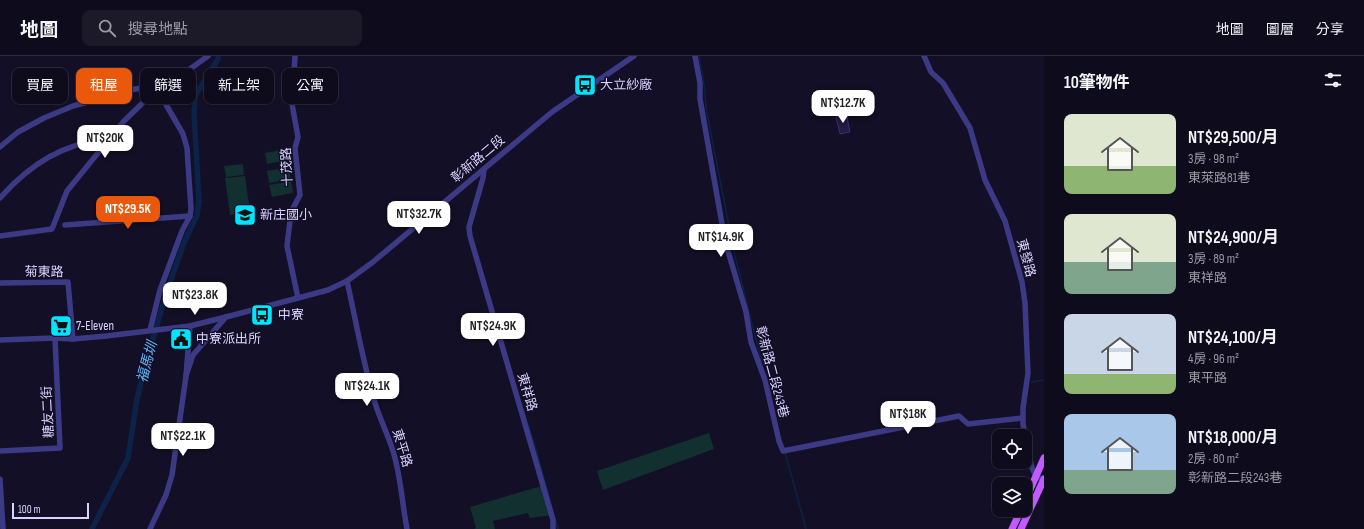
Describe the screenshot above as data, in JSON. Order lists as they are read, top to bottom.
{
  "streets": {
    "street": [
      "彰新路二段",
      "十茂路",
      "東發路",
      "菊東路",
      "彰新路二段243巷",
      "東祥路",
      "糖友二街",
      "東平路"
    ]
  },
  "crossings": [
    ["彰新路二段", "十茂路"],
    ["彰新路二段", "東祥路"],
    ["彰新路二段", "東平路"],
    ["東發路", "彰新路二段243巷"]
  ],
  "water": ["福馬圳"],
  "places": {
    "bus stop": ["大立紗廠", "中寮"],
    "school or university": ["新庄國小"],
    "supermarket": ["7-Eleven"],
    "public building": ["中寮派出所"]
  },
  "scale_bar": "100 m",
  "page": {
    "header": "地圖",
    "search": "搜尋地點",
    "nav": ["地圖", "圖層", "分享"],
    "heading": "10筆物件",
    "chip": [
      "買屋",
      "租屋",
      "篩選",
      "新上架",
      "公寓"
    ],
    "price": [
      "NT$12.7K",
      "NT$20K",
      "NT$29.5K",
      "NT$32.7K",
      "NT$14.9K",
      "NT$23.8K",
      "NT$24.9K",
      "NT$24.1K",
      "NT$18K",
      "NT$22.1K"
    ],
    "list": [
      {
        "name": "NT$29,500/月",
        "note": "3房 · 98 m² · 東萊路81巷"
      },
      {
        "name": "NT$24,900/月",
        "note": "3房 · 89 m² · 東祥路"
      },
      {
        "name": "NT$24,100/月",
        "note": "4房 · 96 m² · 東平路"
      },
      {
        "name": "NT$18,000/月",
        "note": "2房 · 80 m² · 彰新路二段243巷"
      }
    ],
    "scale": "100 m"
  }
}
